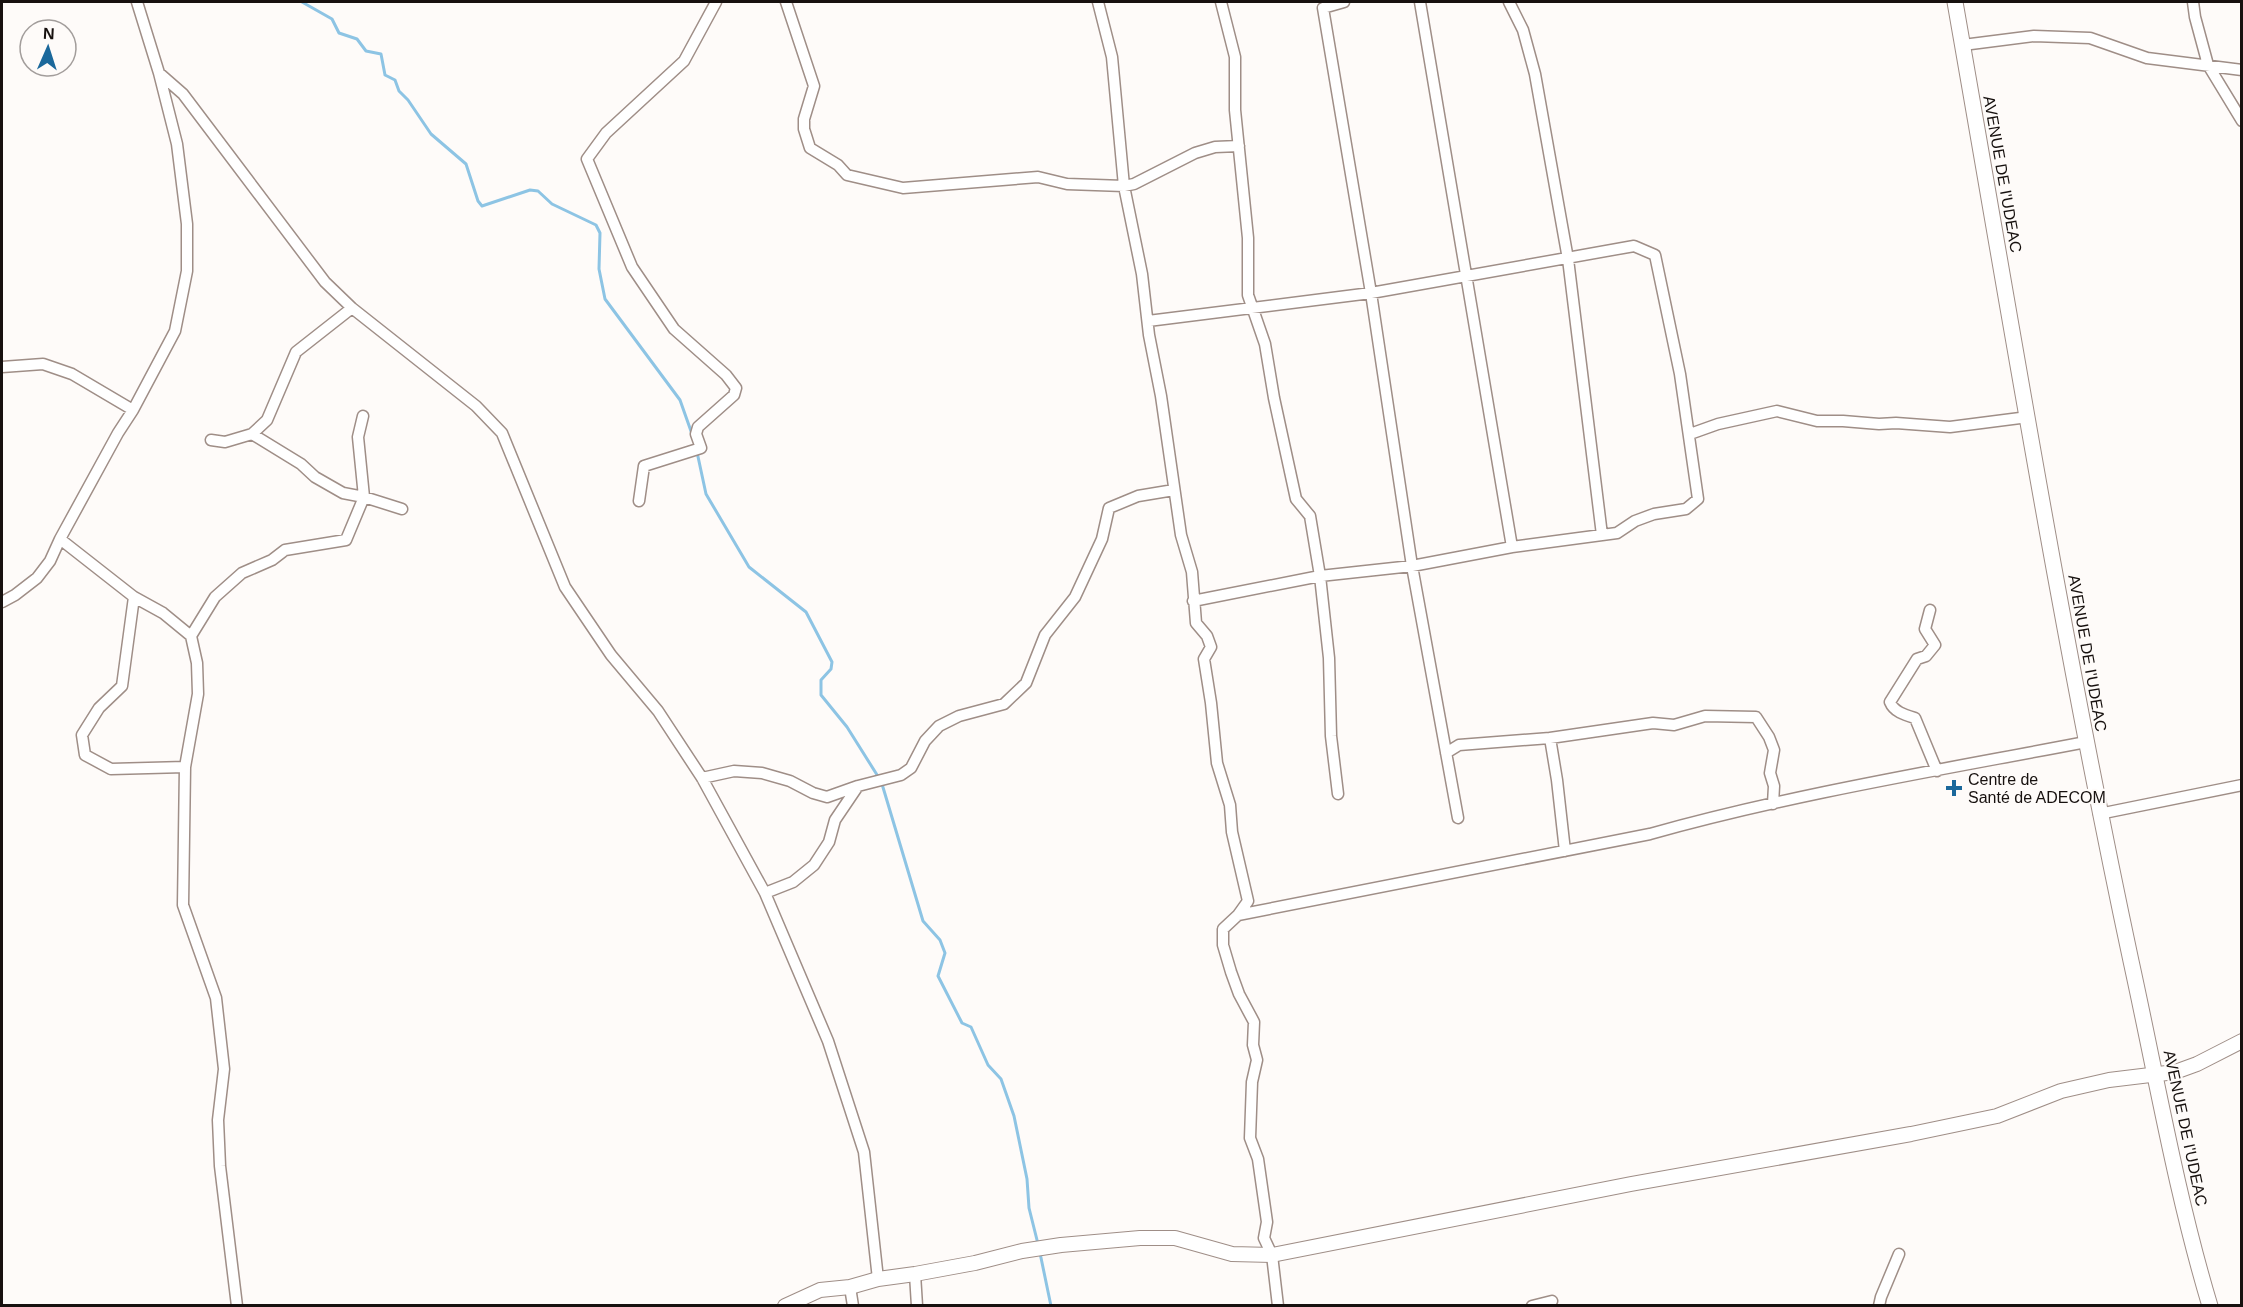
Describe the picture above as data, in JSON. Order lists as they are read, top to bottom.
{
  "streets": {
    "main road": ["AVENUE DE I'UDEAC"]
  },
  "places": {
    "health": ["Centre de Santé de ADECOM"]
  },
  "north": "top"
}
